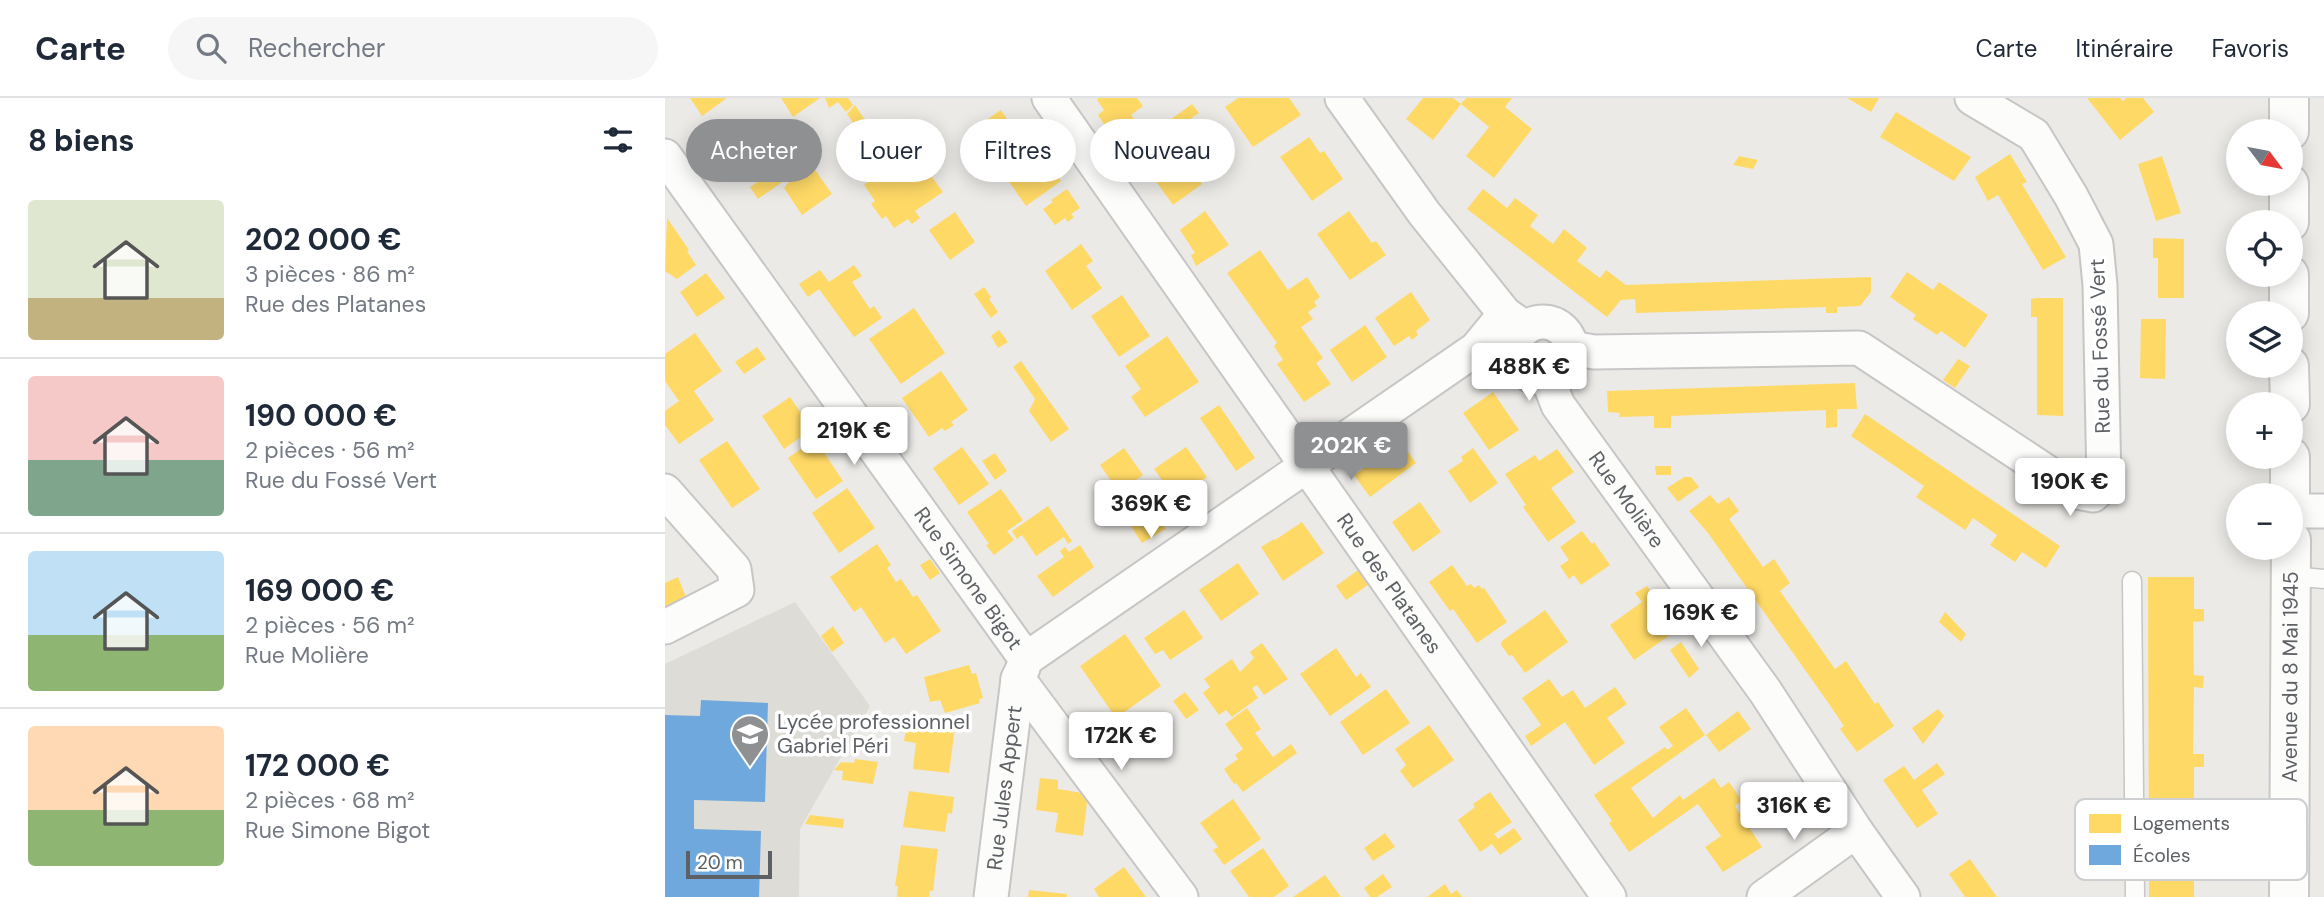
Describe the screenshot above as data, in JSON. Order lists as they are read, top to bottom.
{
  "streets": {
    "street": [
      "Rue du Fossé Vert",
      "Rue Molière",
      "Rue Simone Bigot",
      "Rue des Platanes",
      "Avenue du 8 Mai 1945",
      "Rue Jules Appert"
    ]
  },
  "crossings": [
    ["Rue du Fossé Vert", "Rue Molière"],
    ["Rue Simone Bigot", "Rue Jules Appert"]
  ],
  "places": {
    "school or university": ["Lycée professionnel Gabriel Péri"]
  },
  "legend": ["Logements", "Écoles"],
  "scale_bar": "20 m",
  "north": "bottom right",
  "page": {
    "header": "Carte",
    "search": "Rechercher",
    "nav": ["Carte", "Itinéraire", "Favoris"],
    "heading": "8 biens",
    "map_buttons": ["+", "−"],
    "chip": [
      "Acheter",
      "Louer",
      "Filtres",
      "Nouveau"
    ],
    "list": [
      {
        "name": "202 000 €",
        "note": "3 pièces · 86 m² · Rue des Platanes"
      },
      {
        "name": "190 000 €",
        "note": "2 pièces · 56 m² · Rue du Fossé Vert"
      },
      {
        "name": "169 000 €",
        "note": "2 pièces · 56 m² · Rue Molière"
      },
      {
        "name": "172 000 €",
        "note": "2 pièces · 68 m² · Rue Simone Bigot"
      }
    ],
    "price": [
      "488K €",
      "219K €",
      "202K €",
      "190K €",
      "369K €",
      "169K €",
      "172K €",
      "316K €"
    ],
    "scale": "20 m"
  }
}
